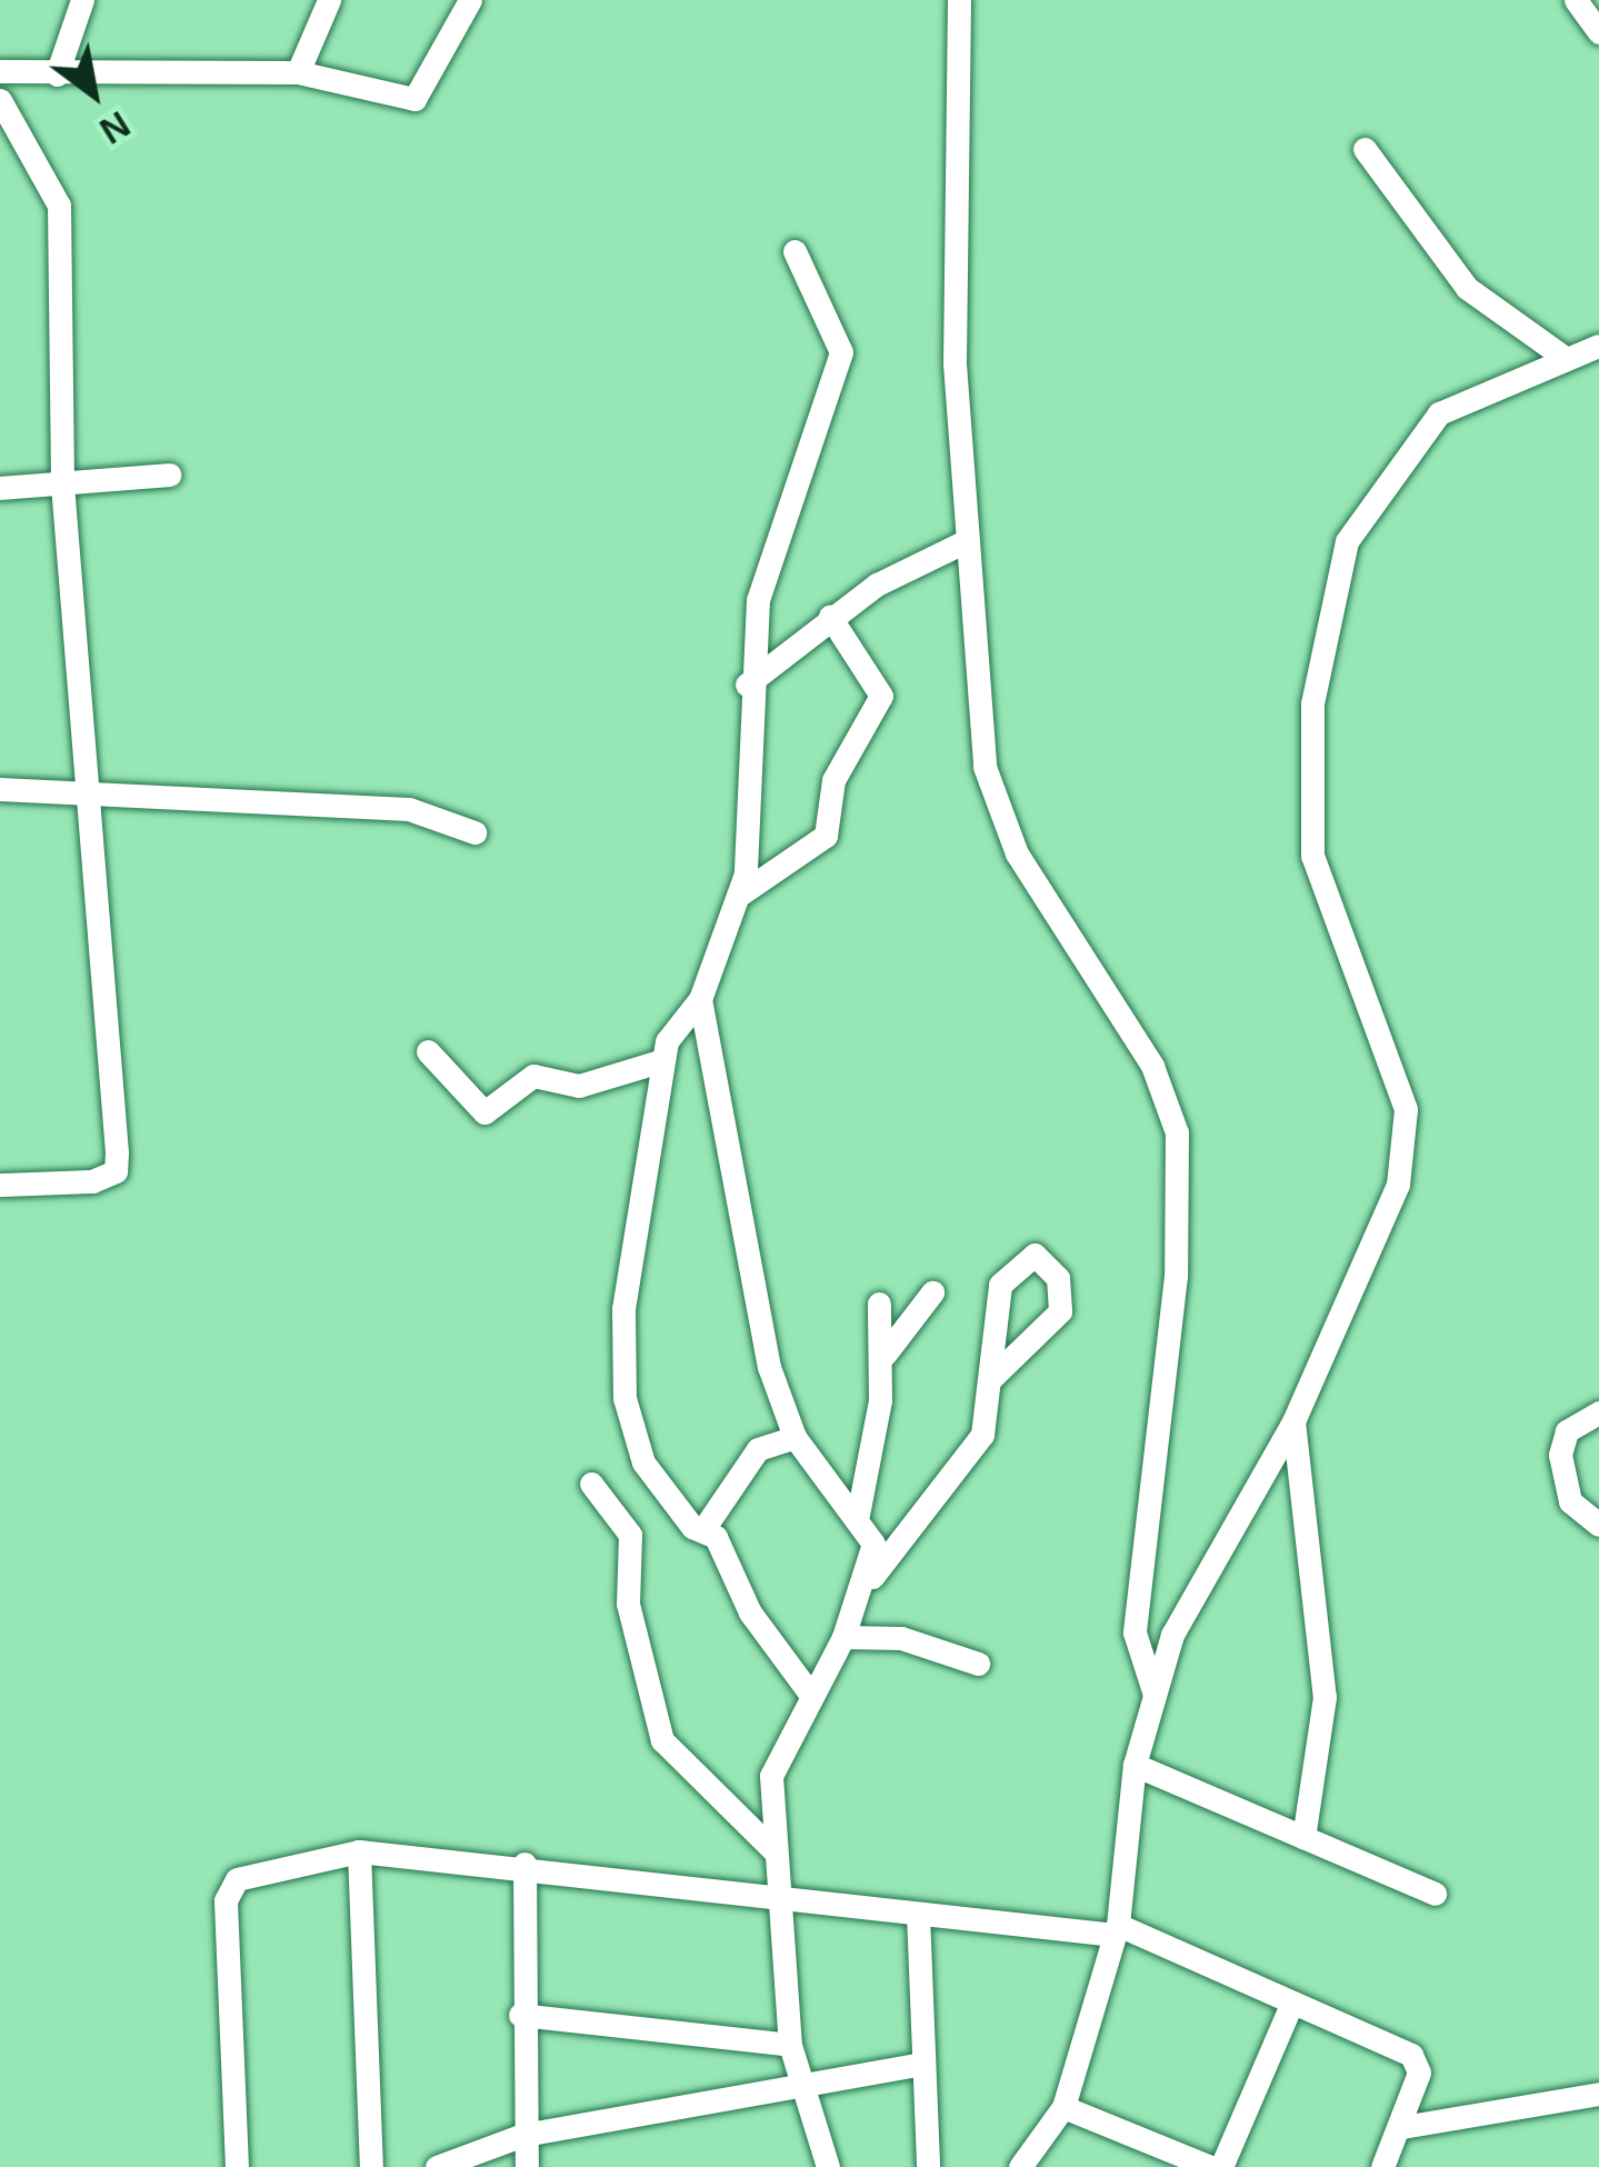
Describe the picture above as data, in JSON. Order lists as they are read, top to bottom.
{
  "north": "bottom right"
}
